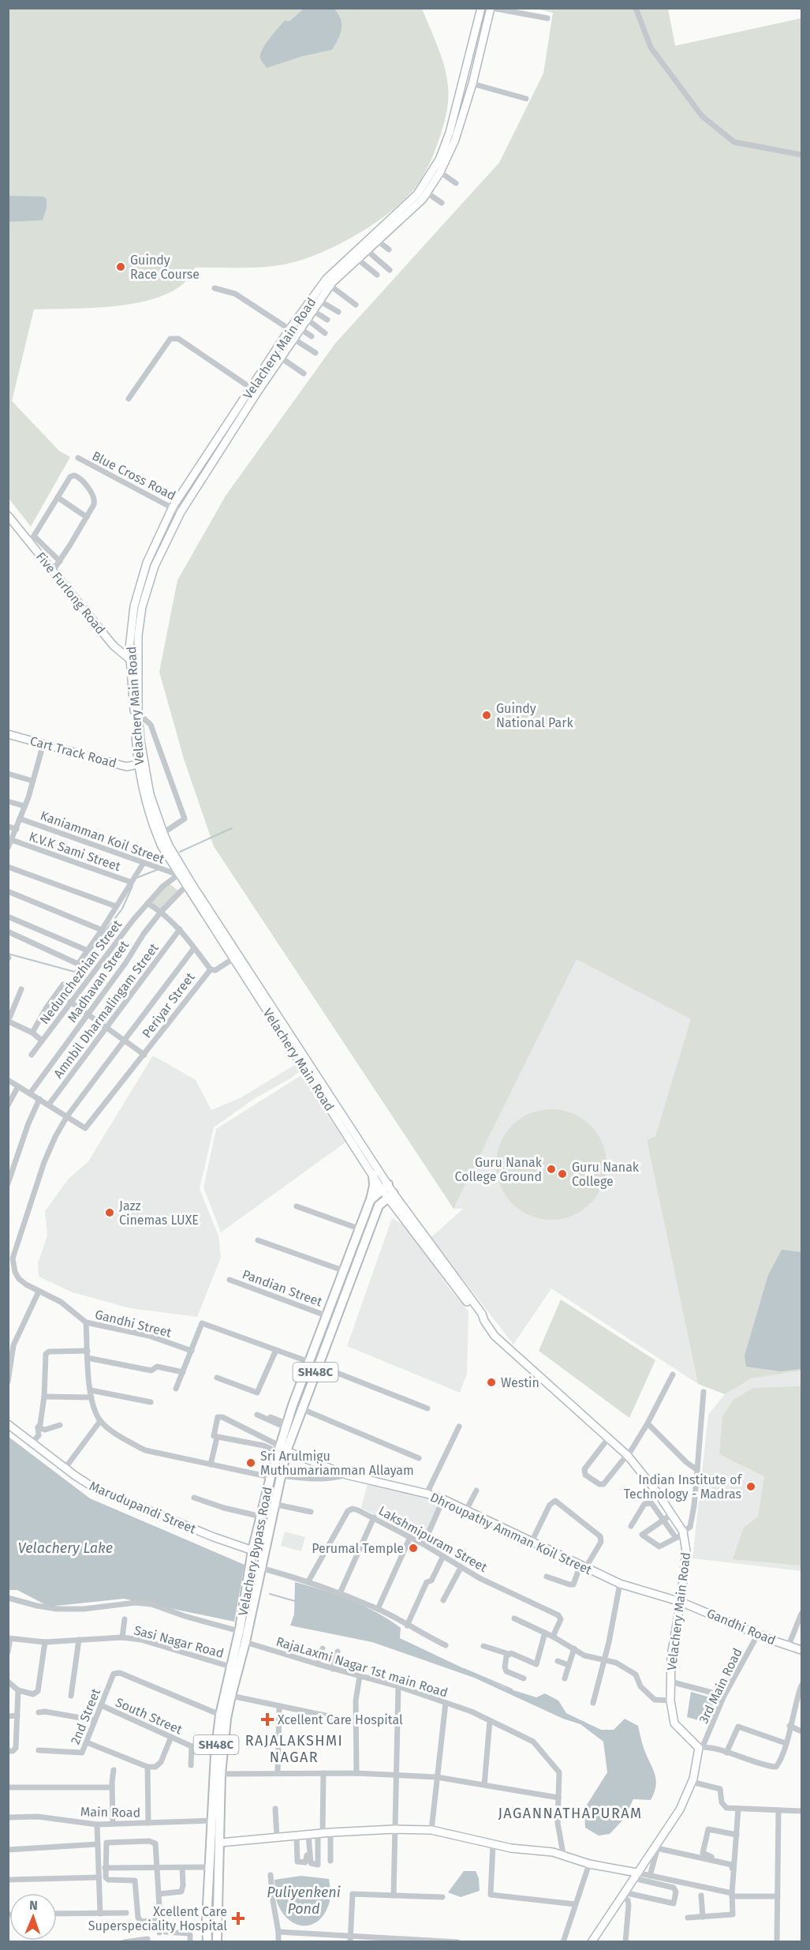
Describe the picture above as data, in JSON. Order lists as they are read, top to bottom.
{
  "streets": {
    "main road": [
      "Velachery Main Road",
      "Five Furlong Road",
      "Cart Track Road",
      "SH48C",
      "Marudupandi Street",
      "Dhroupathy Amman Koil Street",
      "Velachery Bypass Road",
      "Gandhi Road"
    ],
    "street": [
      "Blue Cross Road",
      "Kaniamman Koil Street",
      "K.V.K Sami Street",
      "Nedunchezhian Street",
      "Madhavan Street",
      "Periyar Street",
      "Amnbil Dharmalingam Street",
      "Pandian Street",
      "Gandhi Street",
      "Lakshmipuram Street",
      "Sasi Nagar Road",
      "RajaLaxmi Nagar 1st main Road",
      "3rd Main Road",
      "South Street",
      "2nd Street",
      "Main Road"
    ]
  },
  "crossings": [
    ["Velachery Main Road", "Blue Cross Road"],
    ["Velachery Main Road", "Five Furlong Road"],
    ["Velachery Main Road", "Cart Track Road"],
    ["Velachery Main Road", "Kaniamman Koil Street"],
    ["Velachery Main Road", "Nedunchezhian Street"],
    ["Velachery Main Road", "Madhavan Street"],
    ["Velachery Main Road", "Dhroupathy Amman Koil Street"],
    ["Velachery Main Road", "Velachery Bypass Road"],
    ["Velachery Main Road", "Gandhi Road"],
    ["Velachery Main Road", "3rd Main Road"],
    ["Kaniamman Koil Street", "Nedunchezhian Street"],
    ["Pandian Street", "Velachery Bypass Road"],
    ["Marudupandi Street", "Velachery Bypass Road"],
    ["Dhroupathy Amman Koil Street", "Velachery Bypass Road"],
    ["Dhroupathy Amman Koil Street", "Gandhi Road"],
    ["Velachery Bypass Road", "Sasi Nagar Road"],
    ["Velachery Bypass Road", "RajaLaxmi Nagar 1st main Road"],
    ["Velachery Bypass Road", "South Street"],
    ["Velachery Bypass Road", "2nd Street"],
    ["Velachery Bypass Road", "Main Road"],
    ["Gandhi Road", "3rd Main Road"],
    ["South Street", "2nd Street"]
  ],
  "districts": ["RAJALAKSHMI NAGAR", "JAGANNATHAPURAM"],
  "water": ["Velachery Lake", "Puliyenkeni Pond"],
  "places": {
    "other": [
      "Guindy Race Course",
      "Guindy National Park",
      "Guru Nanak College Ground",
      "Guru Nanak College",
      "Jazz Cinemas LUXE",
      "Westin",
      "Sri Arulmigu Muthumariamman Allayam",
      "Indian Institute of Technology - Madras",
      "Perumal Temple"
    ],
    "health": ["Xcellent Care Hospital", "Xcellent Care Superspeciality Hospital"]
  },
  "north": "top"
}
